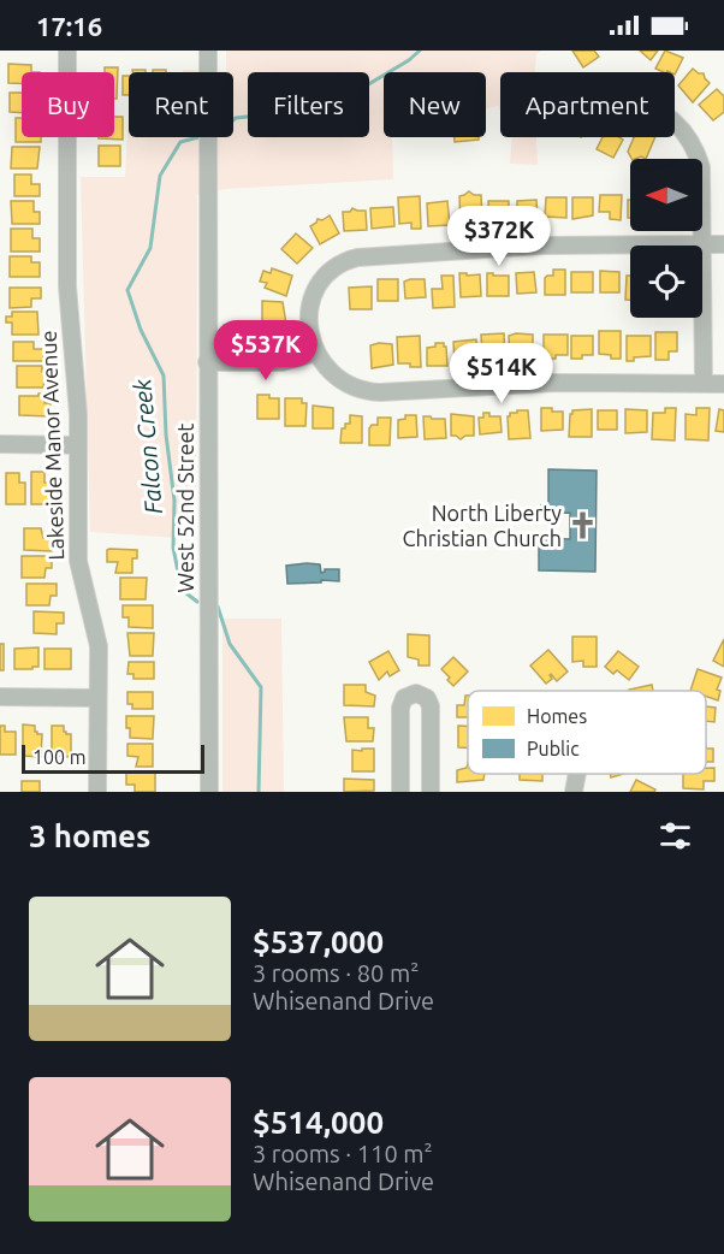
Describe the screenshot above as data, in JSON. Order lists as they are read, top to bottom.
{
  "streets": {
    "street": ["Lakeside Manor Avenue", "West 52nd Street"]
  },
  "water": ["Falcon Creek"],
  "places": {
    "church": ["North Liberty Christian Church"]
  },
  "legend": ["Homes", "Public"],
  "scale_bar": "100 m",
  "north": "left",
  "page": {
    "status": "17:16",
    "chip": [
      "Buy",
      "Rent",
      "Filters",
      "New",
      "Apartment"
    ],
    "price": ["$372K", "$537K", "$514K"],
    "scale": "100 m",
    "heading": "3 homes",
    "list": [
      {
        "name": "$537,000",
        "note": "3 rooms · 80 m² · Whisenand Drive"
      },
      {
        "name": "$514,000",
        "note": "3 rooms · 110 m² · Whisenand Drive"
      }
    ]
  }
}
